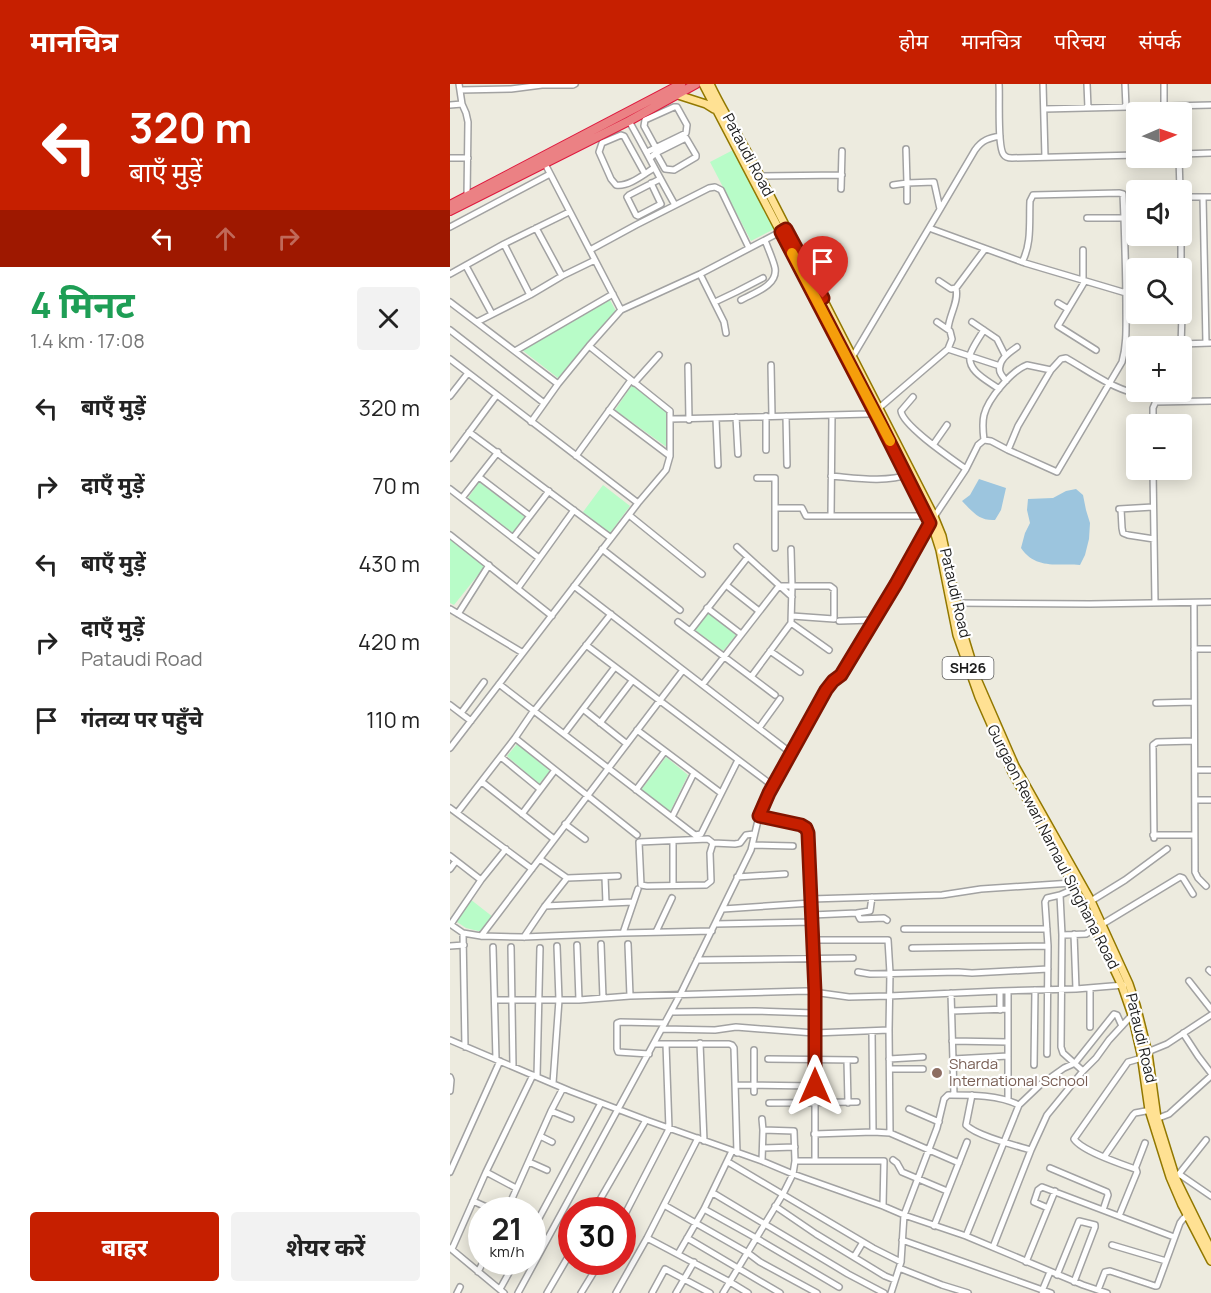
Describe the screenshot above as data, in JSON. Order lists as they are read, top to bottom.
{
  "streets": {
    "main road": ["Pataudi Road", "SH26", "Gurgaon Rewari Narnaul Singhana Road"]
  },
  "crossings": [
    ["Pataudi Road", "Gurgaon Rewari Narnaul Singhana Road"],
    ["SH26", "Gurgaon Rewari Narnaul Singhana Road"]
  ],
  "places": ["Sharda International School"],
  "north": "right",
  "page": {
    "header": "मानचित्र",
    "nav": [
      "होम",
      "मानचित्र",
      "परिचय",
      "संपर्क"
    ],
    "turn": ["320 m", "बाएँ मुड़ें"],
    "map_buttons": ["+", "−"],
    "heading": ["4 मिनट", "1.4 km · 17:08"],
    "list": [
      {
        "name": "बाएँ मुड़ें",
        "value": "320 m"
      },
      {
        "name": "दाएँ मुड़ें",
        "value": "70 m"
      },
      {
        "name": "बाएँ मुड़ें",
        "value": "430 m"
      },
      {
        "name": "दाएँ मुड़ें",
        "note": "Pataudi Road",
        "value": "420 m"
      },
      {
        "name": "गंतव्य पर पहुँचे",
        "value": "110 m"
      }
    ],
    "speed": "21 km/h",
    "limit": "30",
    "buttons": ["बाहर", "शेयर करें"]
  }
}
